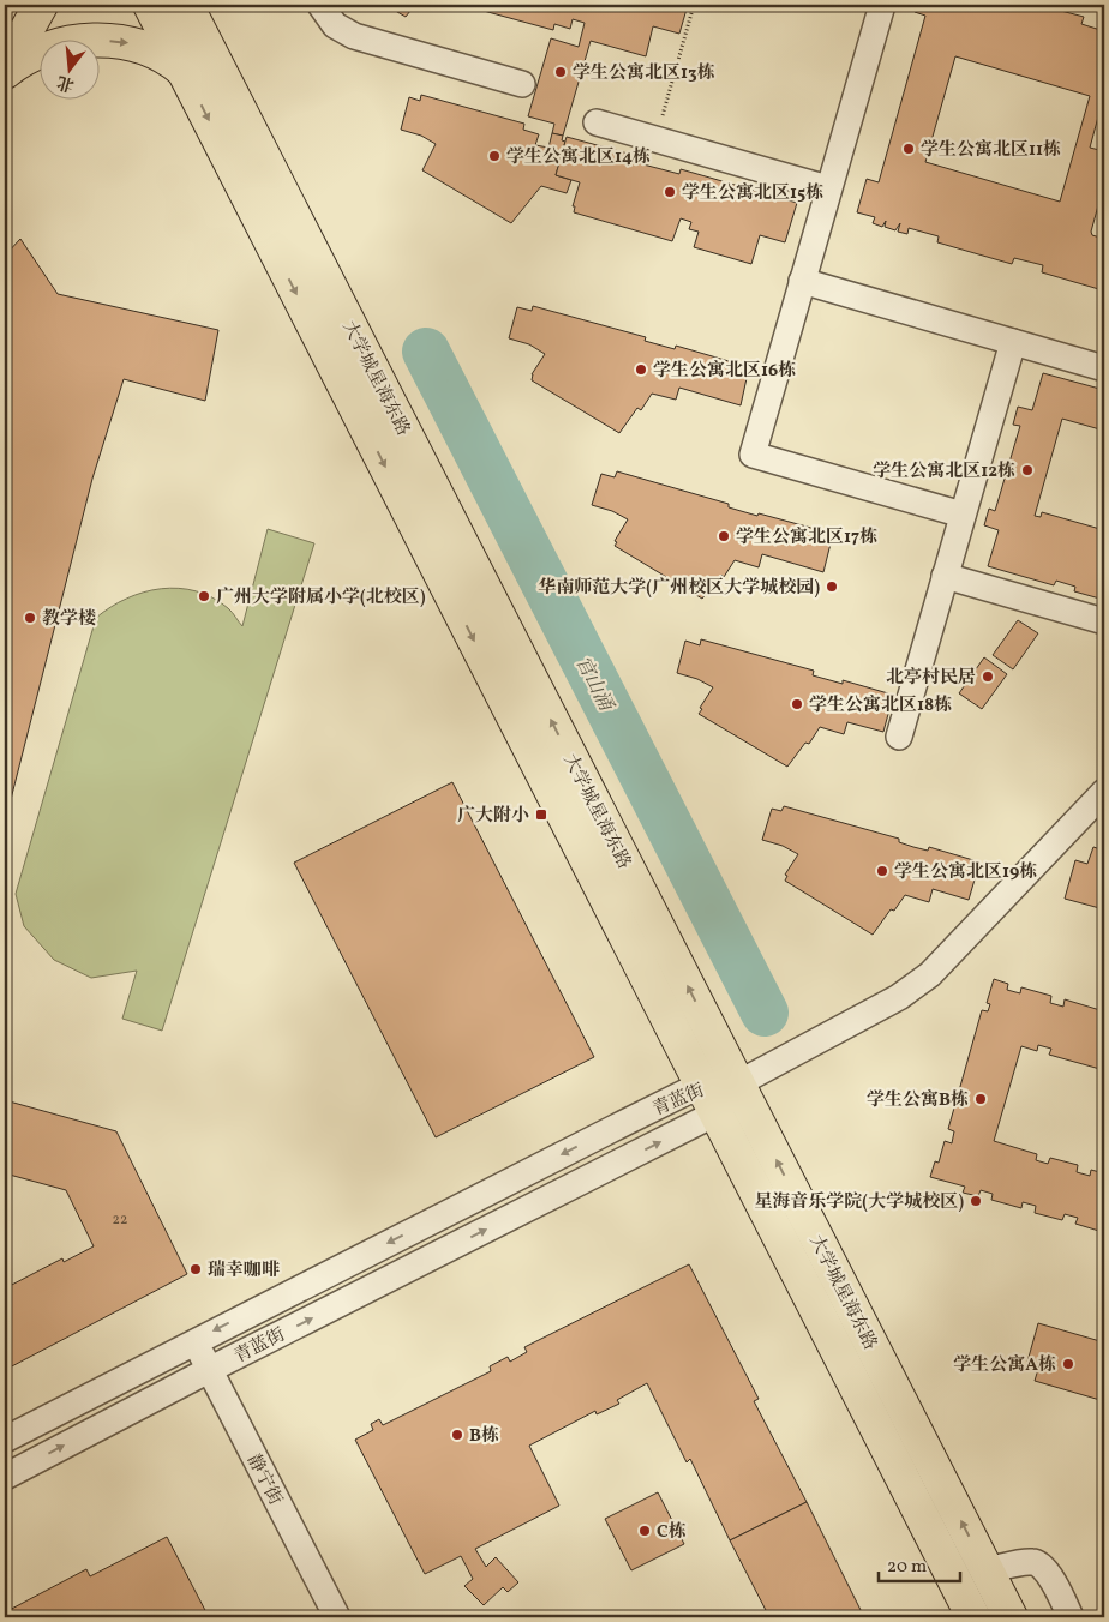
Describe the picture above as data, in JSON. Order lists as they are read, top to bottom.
{
  "streets": {
    "main road": ["大学城星海东路"],
    "street": ["青蓝街", "静宁街"]
  },
  "crossings": [
    ["大学城星海东路", "青蓝街"],
    ["青蓝街", "静宁街"]
  ],
  "water": ["官山涌"],
  "places": {
    "other": [
      "学生公寓北区13栋",
      "学生公寓北区11栋",
      "学生公寓北区14栋",
      "学生公寓北区15栋",
      "学生公寓北区16栋",
      "学生公寓北区12栋",
      "学生公寓北区17栋",
      "华南师范大学(广州校区大学城校园)",
      "广州大学附属小学(北校区)",
      "教学楼",
      "北亭村民居",
      "学生公寓北区18栋",
      "学生公寓北区19栋",
      "学生公寓B栋",
      "星海音乐学院(大学城校区)",
      "瑞幸咖啡",
      "学生公寓A栋",
      "B栋",
      "C栋"
    ],
    "transit": ["广大附小"]
  },
  "house_numbers": ["22"],
  "scale_bar": "20 m",
  "north": "bottom"
}
